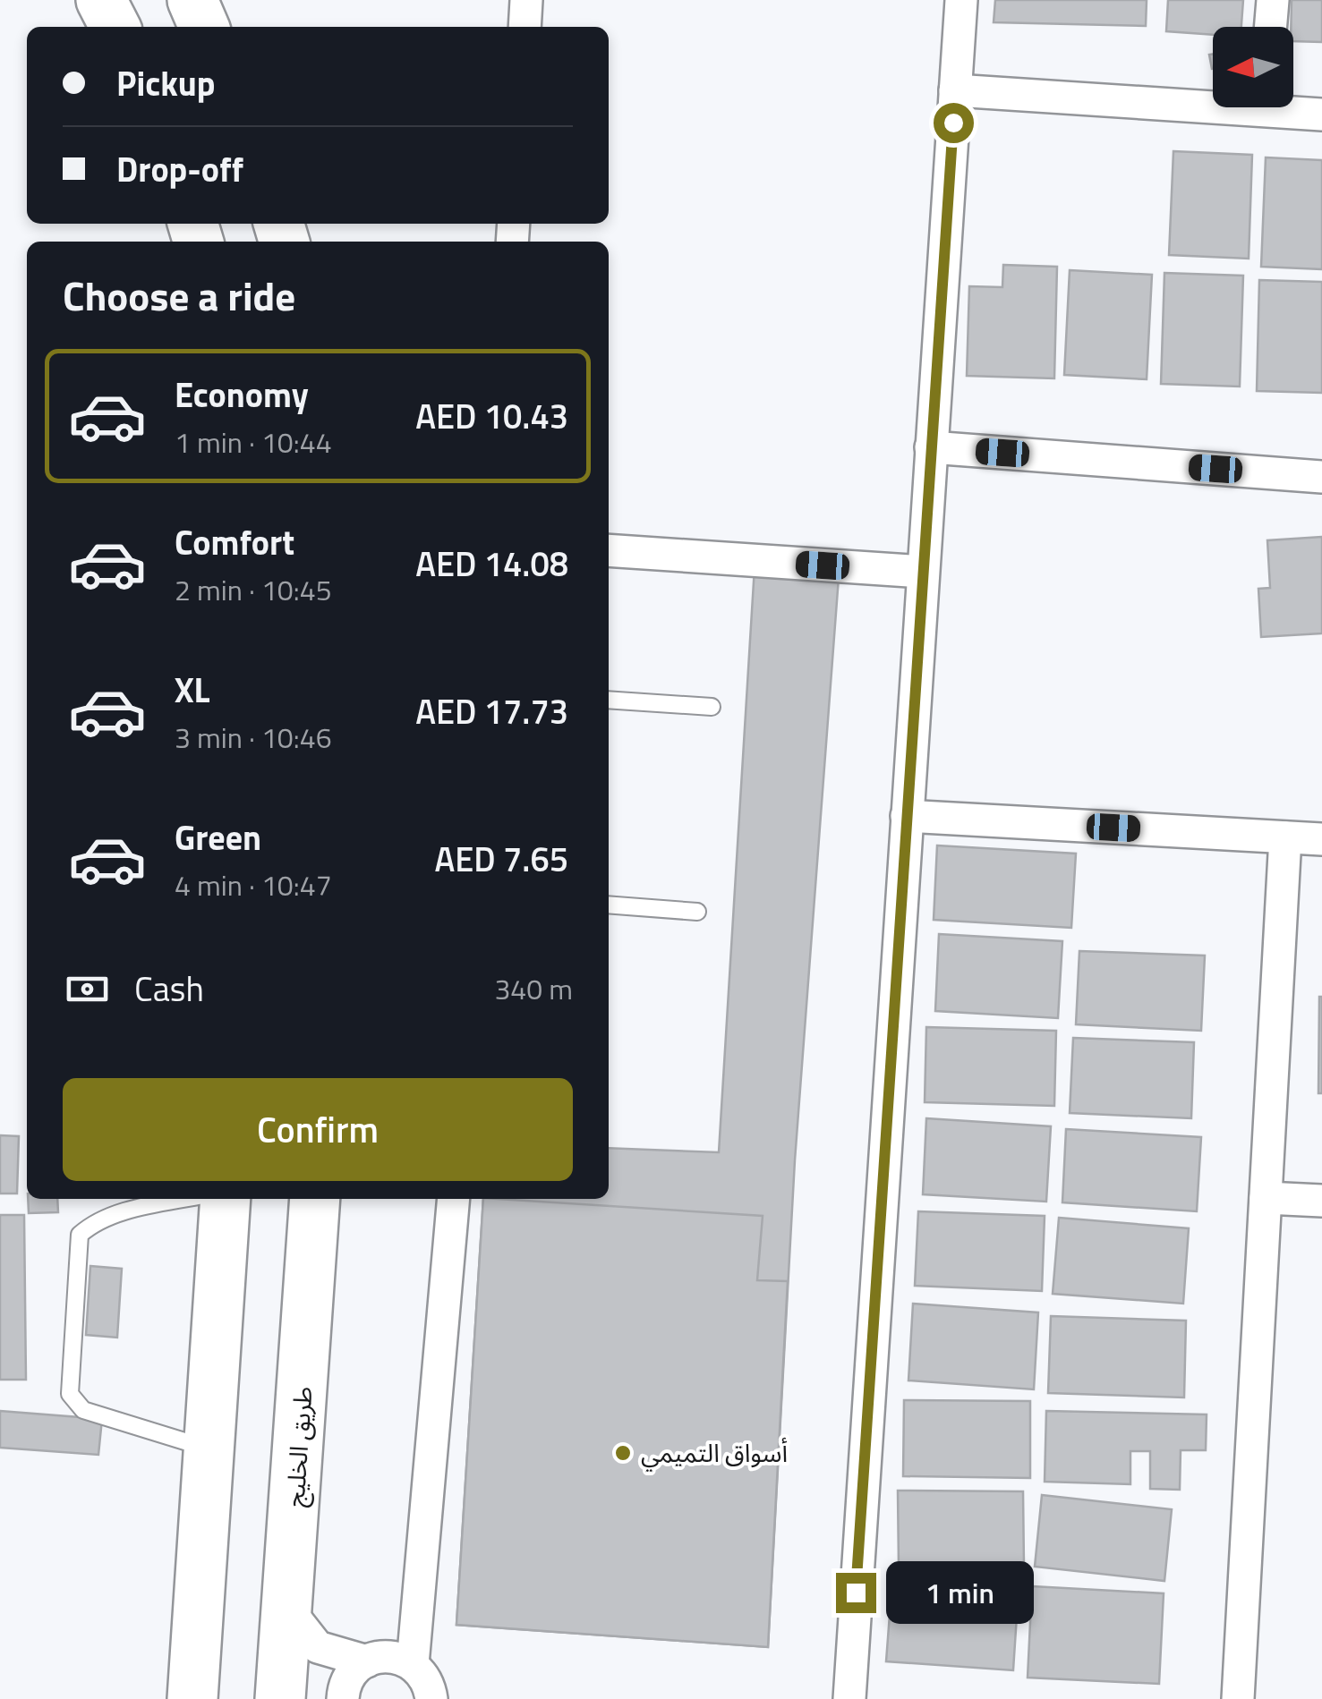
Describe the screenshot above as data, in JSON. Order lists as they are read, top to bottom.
{
  "streets": {
    "main road": ["طريق الخليج"]
  },
  "places": ["أسواق التميمي"],
  "north": "left",
  "page": {
    "banner": ["Pickup", "Drop-off"],
    "heading": "Choose a ride",
    "list": [
      {
        "name": "Economy",
        "note": "1 min · 10:44",
        "value": "AED 10.43"
      },
      {
        "name": "Comfort",
        "note": "2 min · 10:45",
        "value": "AED 14.08"
      },
      {
        "name": "XL",
        "note": "3 min · 10:46",
        "value": "AED 17.73"
      },
      {
        "name": "Green",
        "note": "4 min · 10:47",
        "value": "AED 7.65"
      }
    ],
    "pay": ["Cash", "340 m"],
    "buttons": "Confirm",
    "bubble": "1 min"
  }
}
